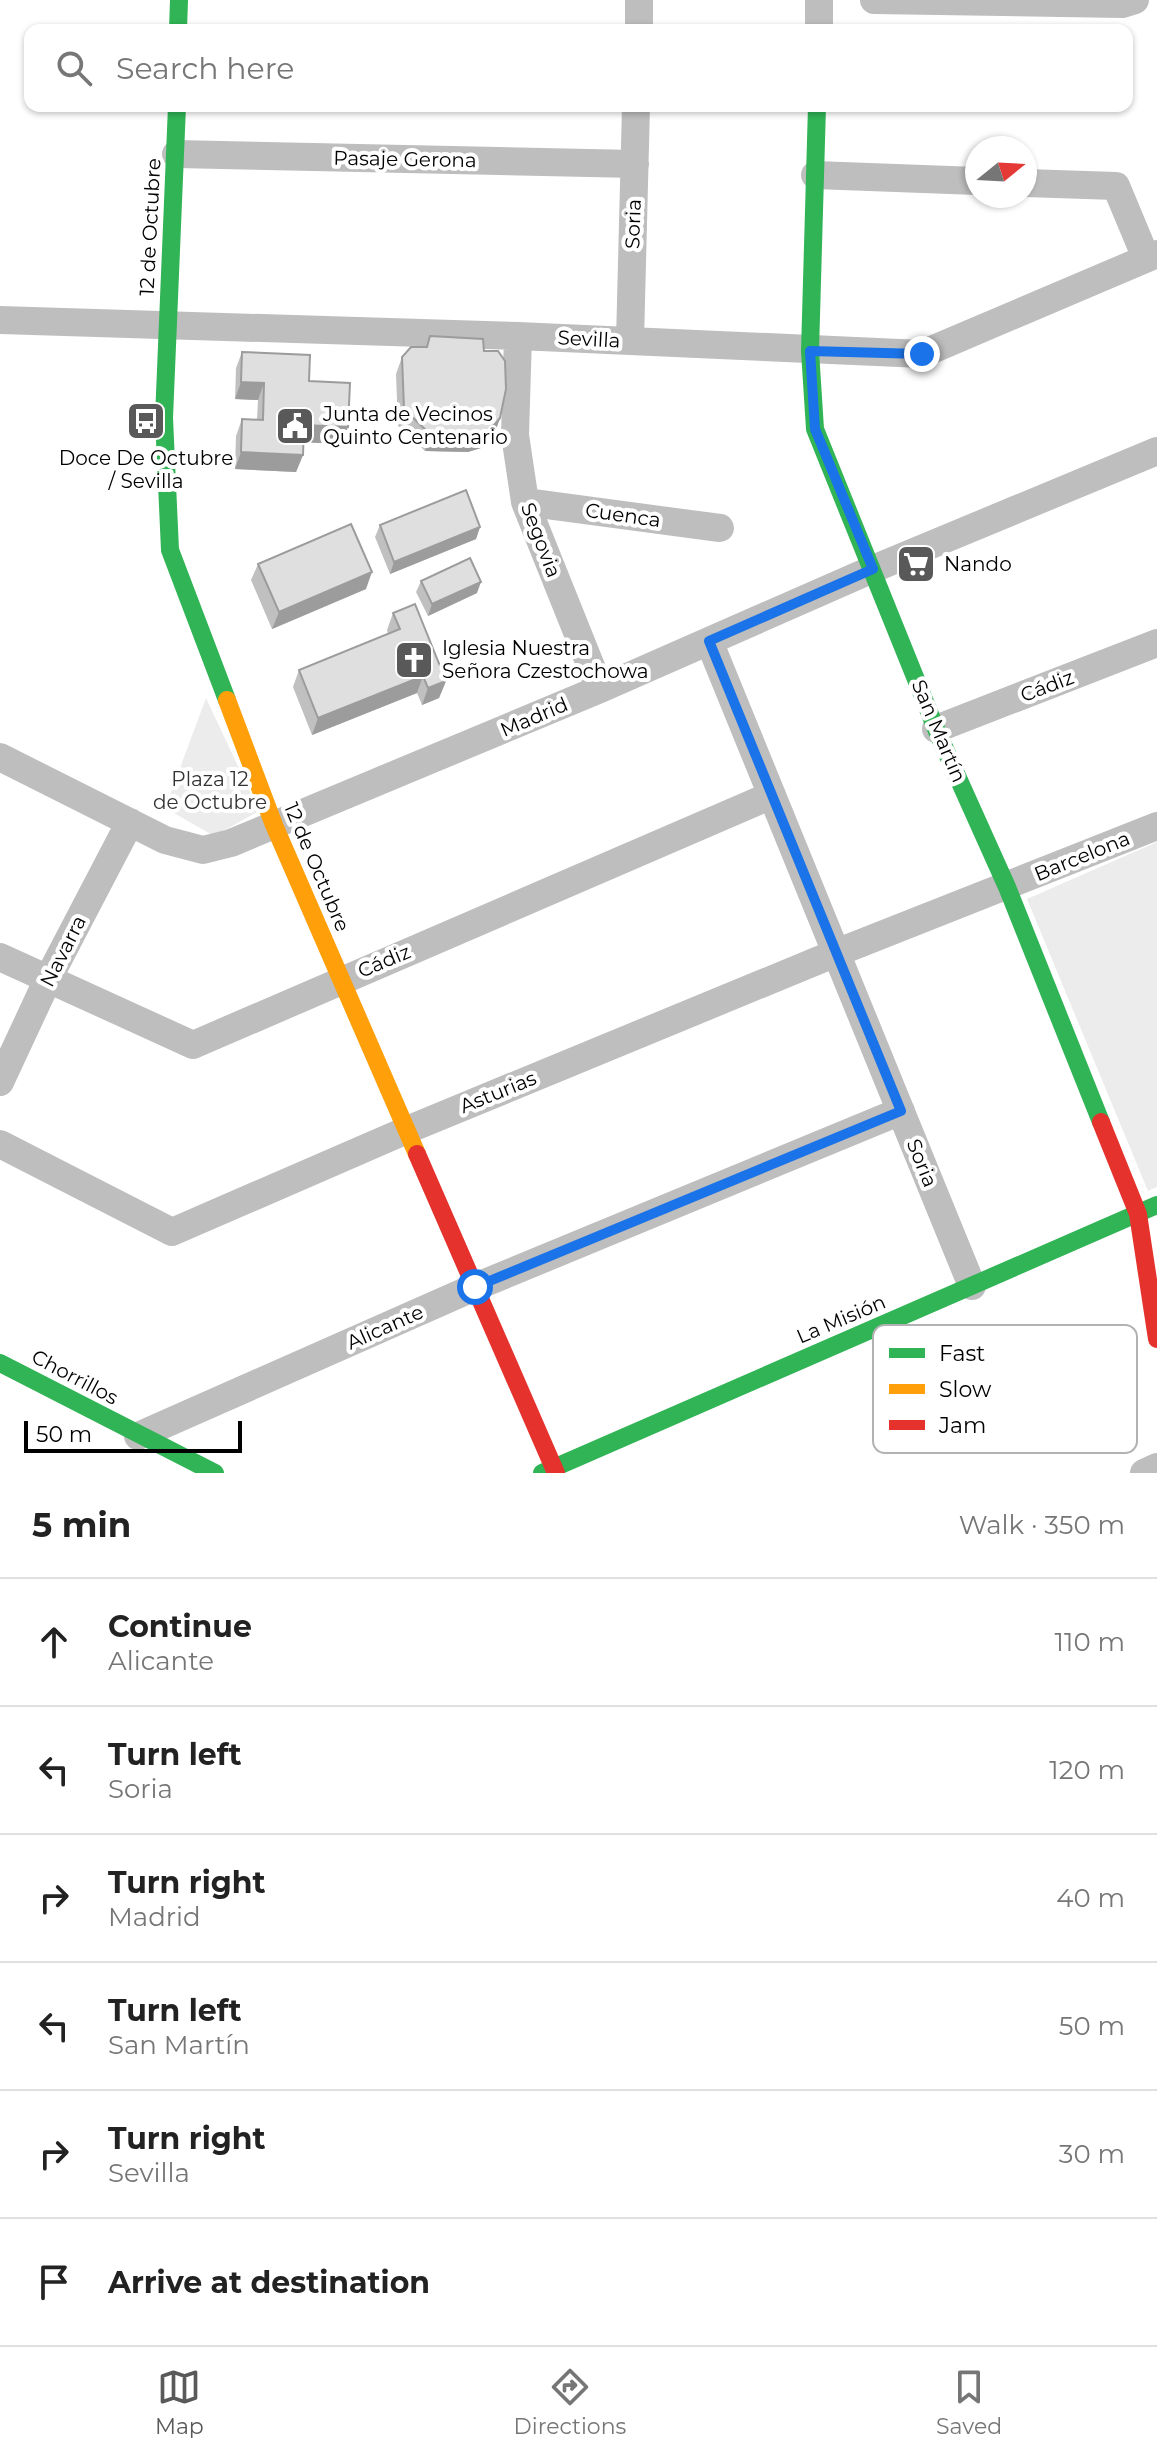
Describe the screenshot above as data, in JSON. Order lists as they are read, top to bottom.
{
  "streets": {
    "street": [
      "Pasaje Gerona",
      "Soria",
      "12 de Octubre",
      "Sevilla",
      "Cuenca",
      "Segovia",
      "Cádiz",
      "Madrid",
      "San Martín",
      "Barcelona",
      "Navarra",
      "Asturias",
      "La Misión",
      "Alicante",
      "Chorrillos"
    ]
  },
  "crossings": [
    ["Pasaje Gerona", "Soria"],
    ["Pasaje Gerona", "12 de Octubre"],
    ["Soria", "Sevilla"],
    ["Soria", "Cádiz"],
    ["Soria", "Madrid"],
    ["Soria", "Asturias"],
    ["Soria", "La Misión"],
    ["Soria", "Alicante"],
    ["12 de Octubre", "Sevilla"],
    ["12 de Octubre", "Cádiz"],
    ["12 de Octubre", "Madrid"],
    ["12 de Octubre", "Asturias"],
    ["12 de Octubre", "La Misión"],
    ["12 de Octubre", "Alicante"],
    ["Sevilla", "Segovia"],
    ["Sevilla", "San Martín"],
    ["Cuenca", "Segovia"],
    ["Segovia", "Madrid"],
    ["Cádiz", "San Martín"],
    ["Cádiz", "Navarra"],
    ["Madrid", "San Martín"],
    ["Madrid", "Navarra"],
    ["San Martín", "Barcelona"],
    ["San Martín", "Asturias"],
    ["San Martín", "La Misión"],
    ["Barcelona", "Asturias"],
    ["Alicante", "Chorrillos"]
  ],
  "parks": ["Plaza 12 de Octubre"],
  "places": {
    "bus stop": ["Doce De Octubre / Sevilla"],
    "public building": ["Junta de Vecinos Quinto Centenario"],
    "supermarket": ["Nando"],
    "church": ["Iglesia Nuestra Señora Czestochowa"]
  },
  "legend": ["Fast", "Slow", "Jam"],
  "scale_bar": "50 m",
  "north": "right",
  "page": {
    "search": "Search here",
    "scale": "50 m",
    "heading": ["5 min", "Walk · 350 m"],
    "list": [
      ["Continue", "Alicante", "110 m"],
      ["Turn left", "Soria", "120 m"],
      ["Turn right", "Madrid", "40 m"],
      ["Turn left", "San Martín", "50 m"],
      ["Turn right", "Sevilla", "30 m"],
      "Arrive at destination"
    ],
    "nav": ["Map", "Directions", "Saved"]
  }
}
